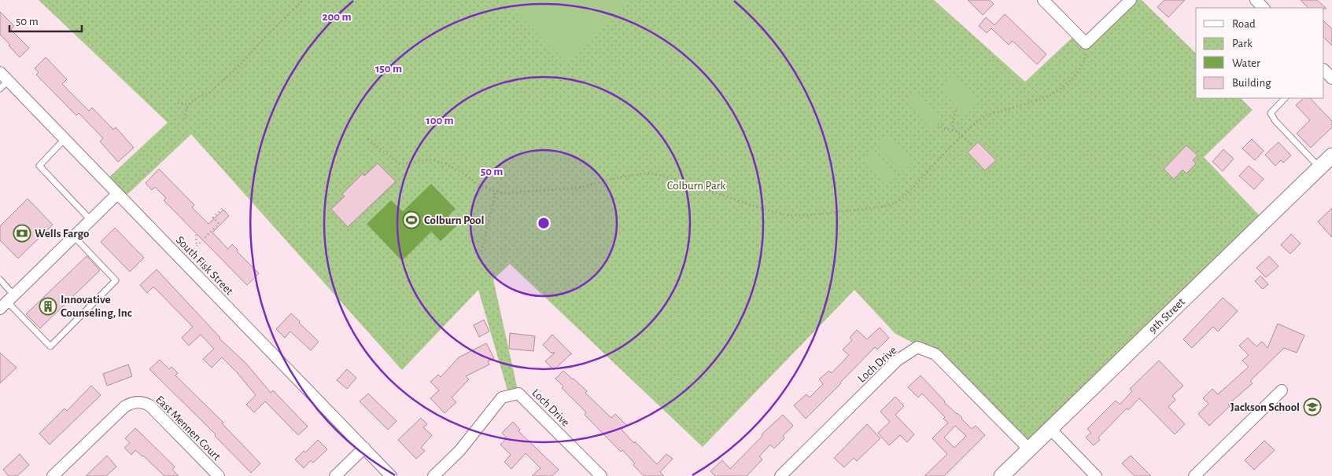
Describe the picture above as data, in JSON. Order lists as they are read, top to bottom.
{
  "streets": {
    "street": [
      "South Fisk Street",
      "9th Street",
      "Loch Drive",
      "East Mennen Court"
    ]
  },
  "crossings": [
    ["9th Street", "Loch Drive"]
  ],
  "parks": ["Colburn Park"],
  "places": {
    "sports": ["Colburn Pool"],
    "bank": ["Wells Fargo"],
    "building": ["Innovative Counseling, Inc"],
    "school or university": ["Jackson School"]
  },
  "legend": [
    "Road",
    "Park",
    "Water",
    "Building"
  ],
  "scale_bar": "50 m",
  "rings": [
    "200 m",
    "150 m",
    "100 m",
    "50 m"
  ]
}
